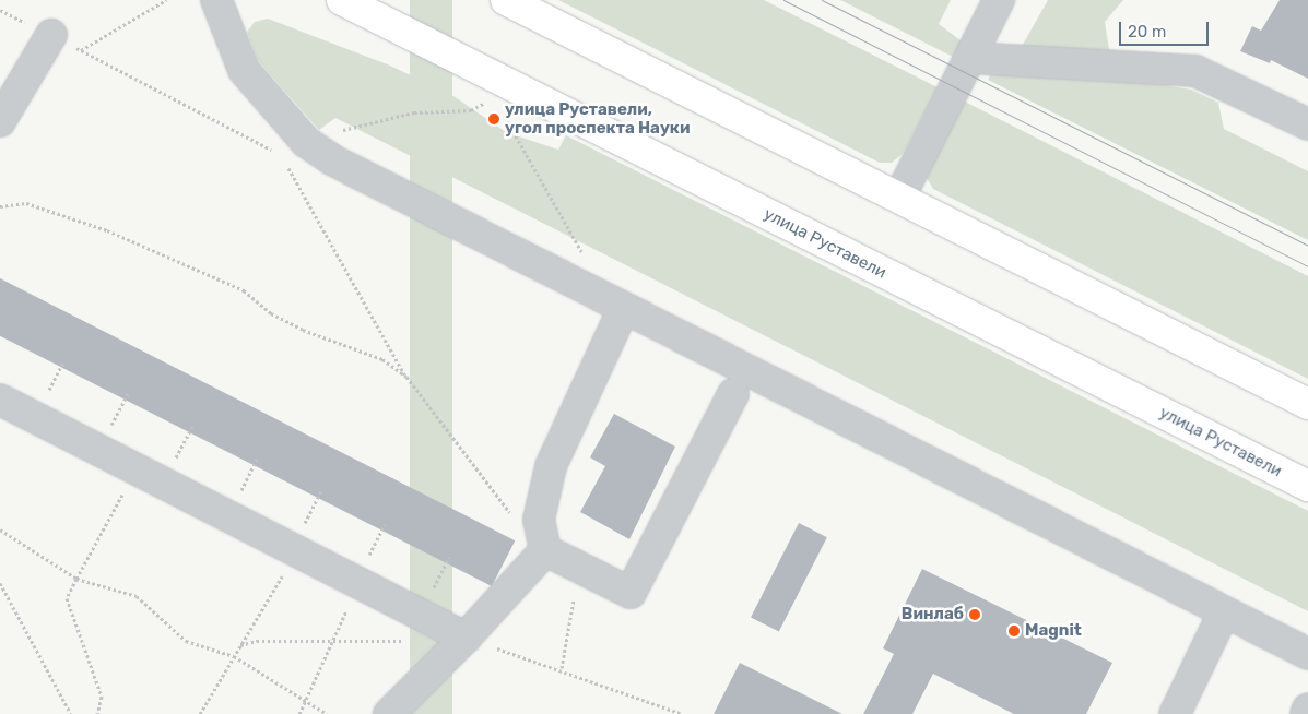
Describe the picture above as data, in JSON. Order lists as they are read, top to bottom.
{
  "streets": {
    "main road": ["улица Руставели"]
  },
  "places": ["улица Руставели, угол проспекта Науки", "Винлаб", "Magnit"],
  "scale_bar": "20 m"
}
